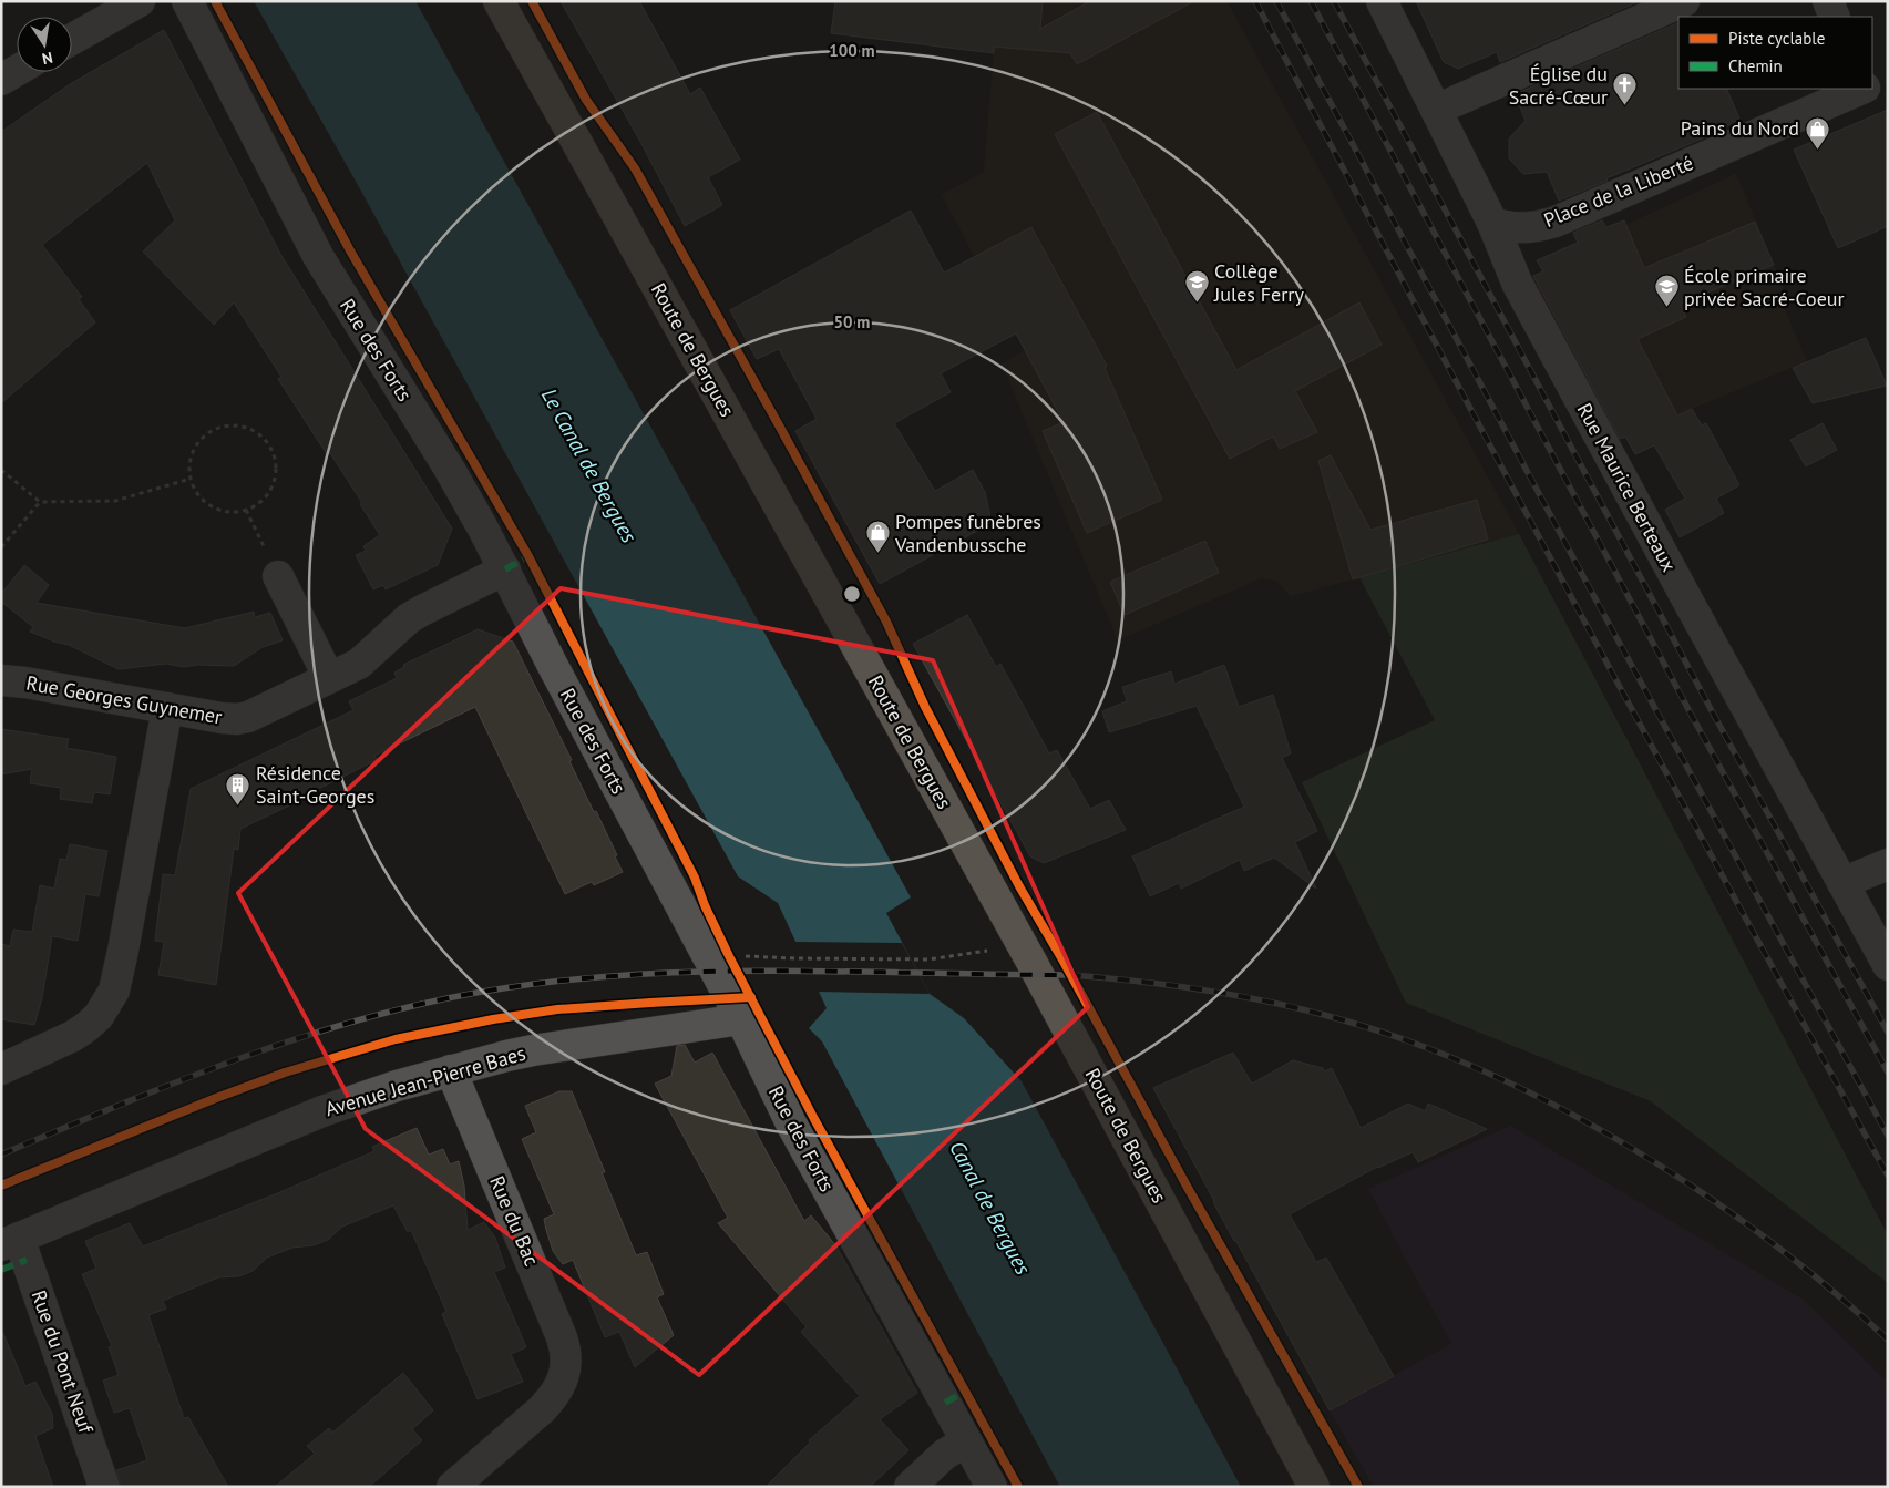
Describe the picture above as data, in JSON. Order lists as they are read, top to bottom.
{
  "streets": {
    "main road": ["Route de Bergues"],
    "street": [
      "Place de la Liberté",
      "Rue des Forts",
      "Rue Maurice Berteaux",
      "Rue Georges Guynemer",
      "Avenue Jean-Pierre Baes",
      "Rue du Bac",
      "Rue du Pont Neuf"
    ]
  },
  "crossings": [
    ["Place de la Liberté", "Rue Maurice Berteaux"],
    ["Rue des Forts", "Rue Georges Guynemer"],
    ["Rue des Forts", "Avenue Jean-Pierre Baes"],
    ["Avenue Jean-Pierre Baes", "Rue du Bac"],
    ["Avenue Jean-Pierre Baes", "Rue du Pont Neuf"]
  ],
  "water": ["Le Canal de Bergues", "Canal de Bergues"],
  "places": {
    "church": ["Église du Sacré-Cœur"],
    "shop": ["Pains du Nord", "Pompes funèbres Vandenbussche"],
    "school or university": ["Collège Jules Ferry", "École primaire privée Sacré-Coeur"],
    "building": ["Résidence Saint-Georges"]
  },
  "legend": ["Piste cyclable", "Chemin"],
  "north": "bottom",
  "rings": ["100 m", "50 m"]
}
